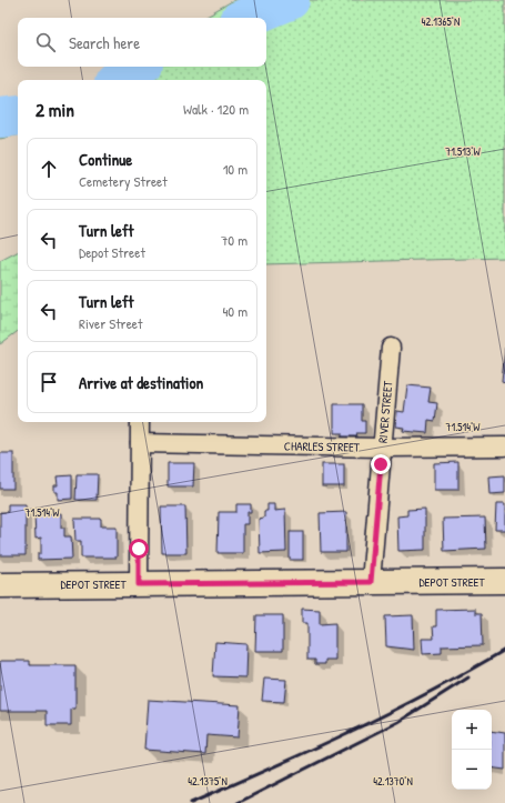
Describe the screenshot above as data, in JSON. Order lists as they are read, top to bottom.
{
  "streets": {
    "main road": ["DEPOT STREET"],
    "street": ["RIVER STREET", "CHARLES STREET"]
  },
  "crossings": [
    ["RIVER STREET", "CHARLES STREET"],
    ["RIVER STREET", "DEPOT STREET"]
  ],
  "page": {
    "search": "Search here",
    "heading": ["2 min", "Walk · 120 m"],
    "list": [
      ["Continue", "Cemetery Street", "10 m"],
      ["Turn left", "Depot Street", "70 m"],
      ["Turn left", "River Street", "40 m"],
      "Arrive at destination"
    ],
    "map_buttons": ["+", "−"]
  },
  "coordinates": [
    "42.1365°N",
    "71.513°W",
    "71.514°W",
    "42.1375°N",
    "42.1370°N"
  ]
}
